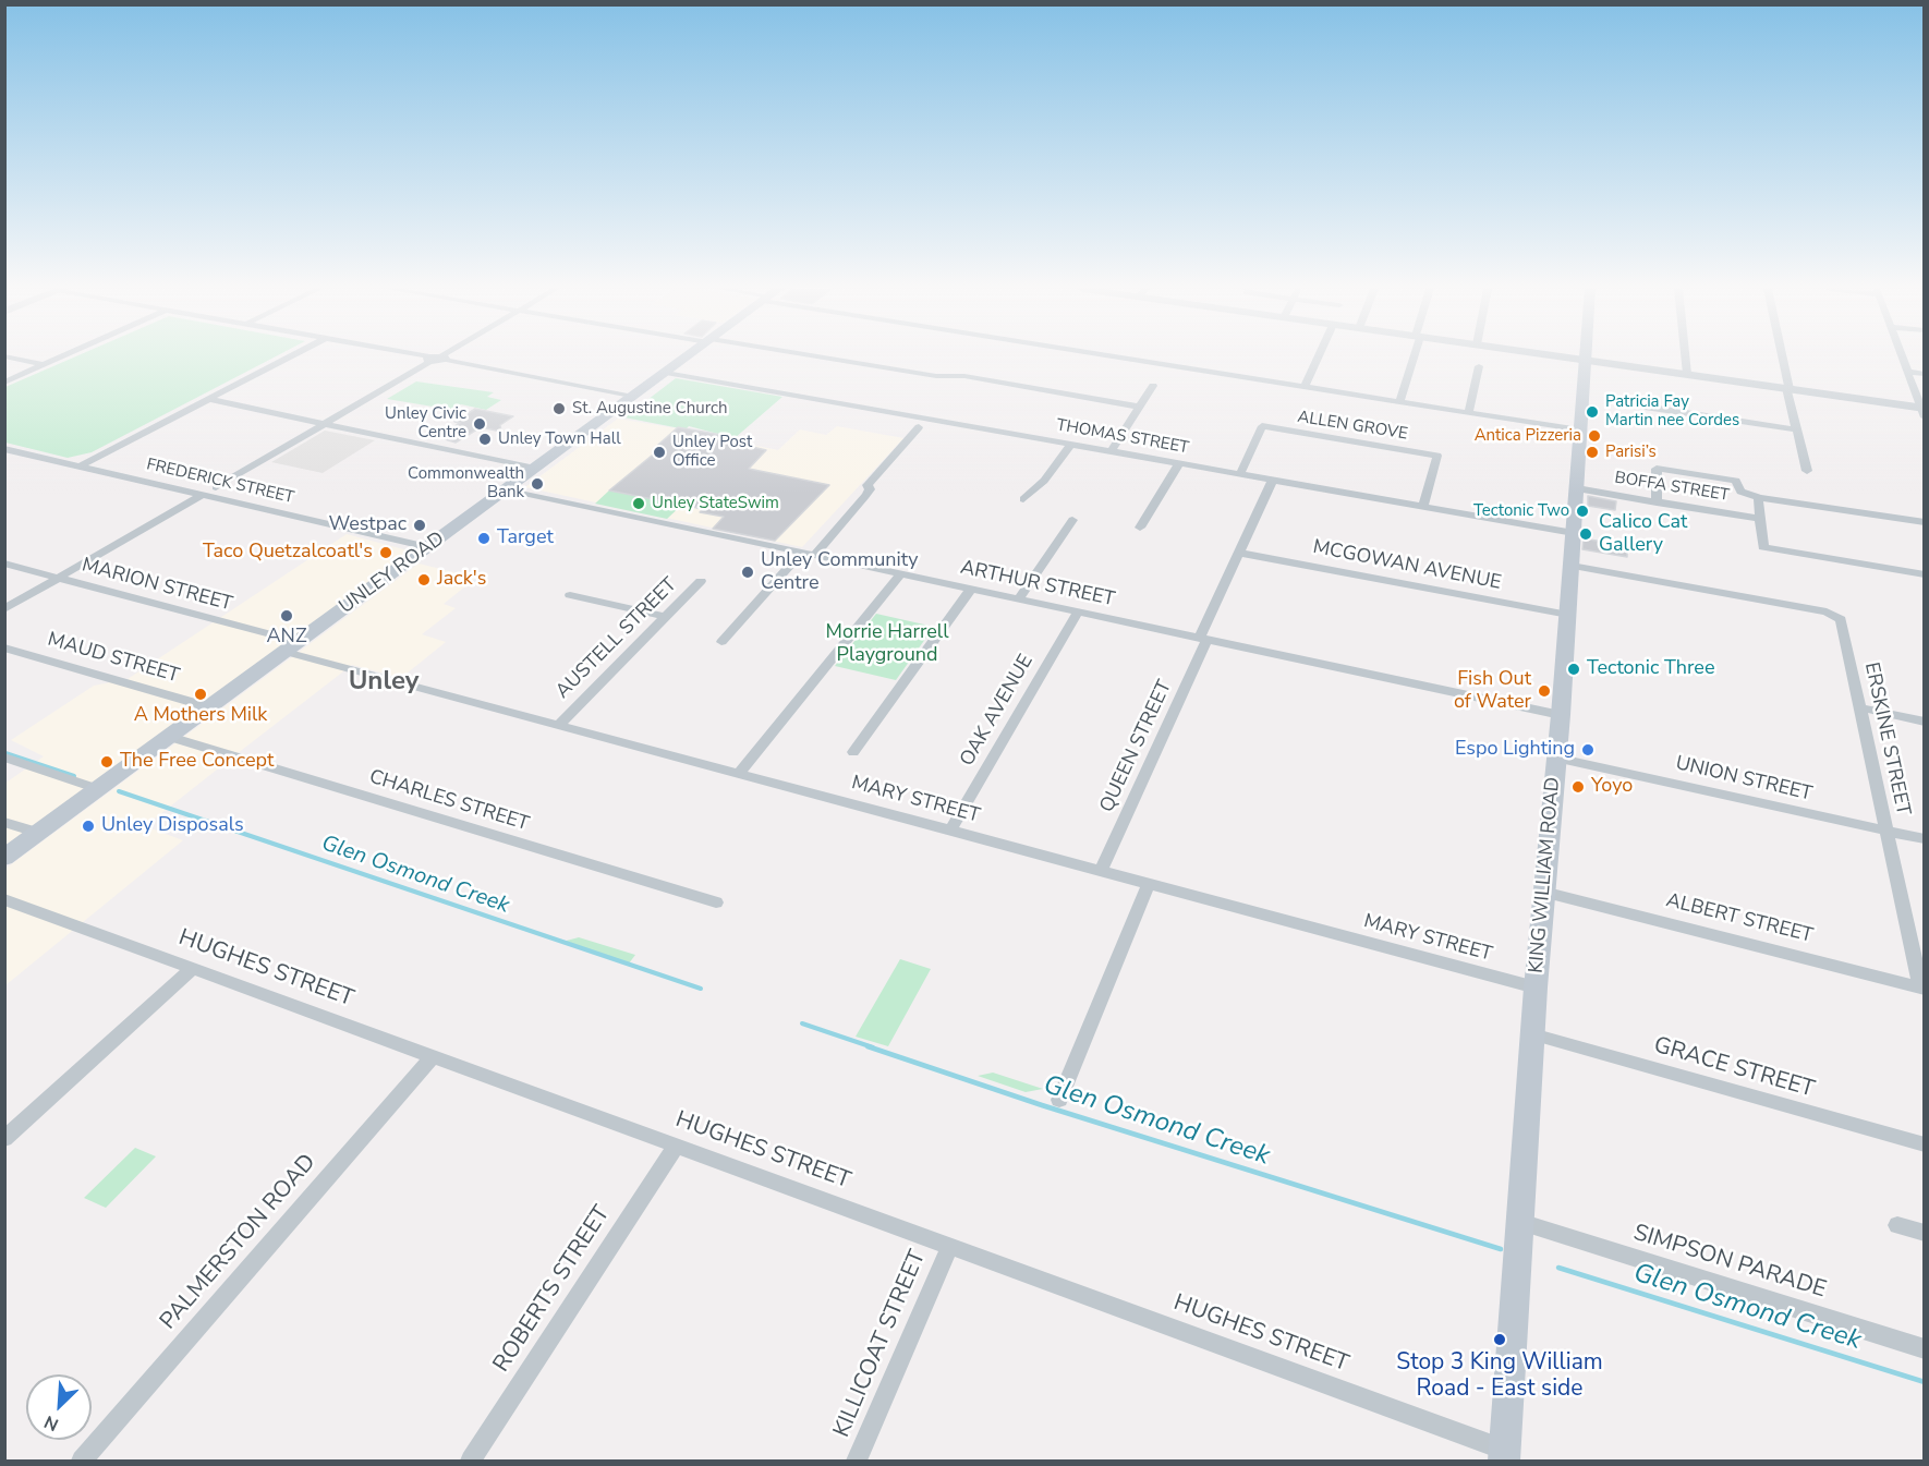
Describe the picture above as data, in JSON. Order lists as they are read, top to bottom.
{
  "streets": {
    "main road": ["UNLEY ROAD", "KING WILLIAM ROAD"],
    "street": [
      "ALLEN GROVE",
      "THOMAS STREET",
      "FREDERICK STREET",
      "BOFFA STREET",
      "MCGOWAN AVENUE",
      "ARTHUR STREET",
      "MARION STREET",
      "AUSTELL STREET",
      "MAUD STREET",
      "OAK AVENUE",
      "ERSKINE STREET",
      "QUEEN STREET",
      "UNION STREET",
      "MARY STREET",
      "CHARLES STREET",
      "ALBERT STREET",
      "HUGHES STREET",
      "GRACE STREET",
      "PALMERSTON ROAD",
      "SIMPSON PARADE",
      "ROBERTS STREET",
      "KILLICOAT STREET"
    ]
  },
  "crossings": [
    ["ALLEN GROVE", "THOMAS STREET"],
    ["THOMAS STREET", "UNLEY ROAD"],
    ["THOMAS STREET", "QUEEN STREET"],
    ["THOMAS STREET", "KING WILLIAM ROAD"],
    ["FREDERICK STREET", "UNLEY ROAD"],
    ["BOFFA STREET", "KING WILLIAM ROAD"],
    ["MCGOWAN AVENUE", "QUEEN STREET"],
    ["MCGOWAN AVENUE", "KING WILLIAM ROAD"],
    ["UNLEY ROAD", "ARTHUR STREET"],
    ["UNLEY ROAD", "MARION STREET"],
    ["UNLEY ROAD", "MAUD STREET"],
    ["UNLEY ROAD", "MARY STREET"],
    ["UNLEY ROAD", "CHARLES STREET"],
    ["ARTHUR STREET", "OAK AVENUE"],
    ["ARTHUR STREET", "QUEEN STREET"],
    ["ARTHUR STREET", "KING WILLIAM ROAD"],
    ["MARION STREET", "MARY STREET"],
    ["AUSTELL STREET", "MARY STREET"],
    ["OAK AVENUE", "MARY STREET"],
    ["ERSKINE STREET", "UNION STREET"],
    ["ERSKINE STREET", "KING WILLIAM ROAD"],
    ["ERSKINE STREET", "ALBERT STREET"],
    ["QUEEN STREET", "MARY STREET"],
    ["UNION STREET", "KING WILLIAM ROAD"],
    ["MARY STREET", "KING WILLIAM ROAD"],
    ["KING WILLIAM ROAD", "ALBERT STREET"],
    ["KING WILLIAM ROAD", "HUGHES STREET"],
    ["KING WILLIAM ROAD", "GRACE STREET"],
    ["KING WILLIAM ROAD", "SIMPSON PARADE"],
    ["HUGHES STREET", "PALMERSTON ROAD"],
    ["HUGHES STREET", "ROBERTS STREET"],
    ["HUGHES STREET", "KILLICOAT STREET"]
  ],
  "districts": ["Unley"],
  "water": ["Glen Osmond Creek"],
  "parks": ["Morrie Harrell Playground"],
  "places": [
    "St. Augustine Church",
    "Patricia Fay Martin nee Cordes",
    "Unley Civic Centre",
    "Antica Pizzeria",
    "Unley Town Hall",
    "Unley Post Office",
    "Parisi’s",
    "Commonwealth Bank",
    "Unley StateSwim",
    "Tectonic Two",
    "Westpac",
    "Calico Cat Gallery",
    "Target",
    "Taco Quetzalcoatl's",
    "Unley Community Centre",
    "Jack's",
    "ANZ",
    "Tectonic Three",
    "Fish Out of Water",
    "A Mothers Milk",
    "Espo Lighting",
    "The Free Concept",
    "Yoyo",
    "Unley Disposals",
    "Stop 3 King William Road - East side"
  ],
  "north": "bottom left"
}
